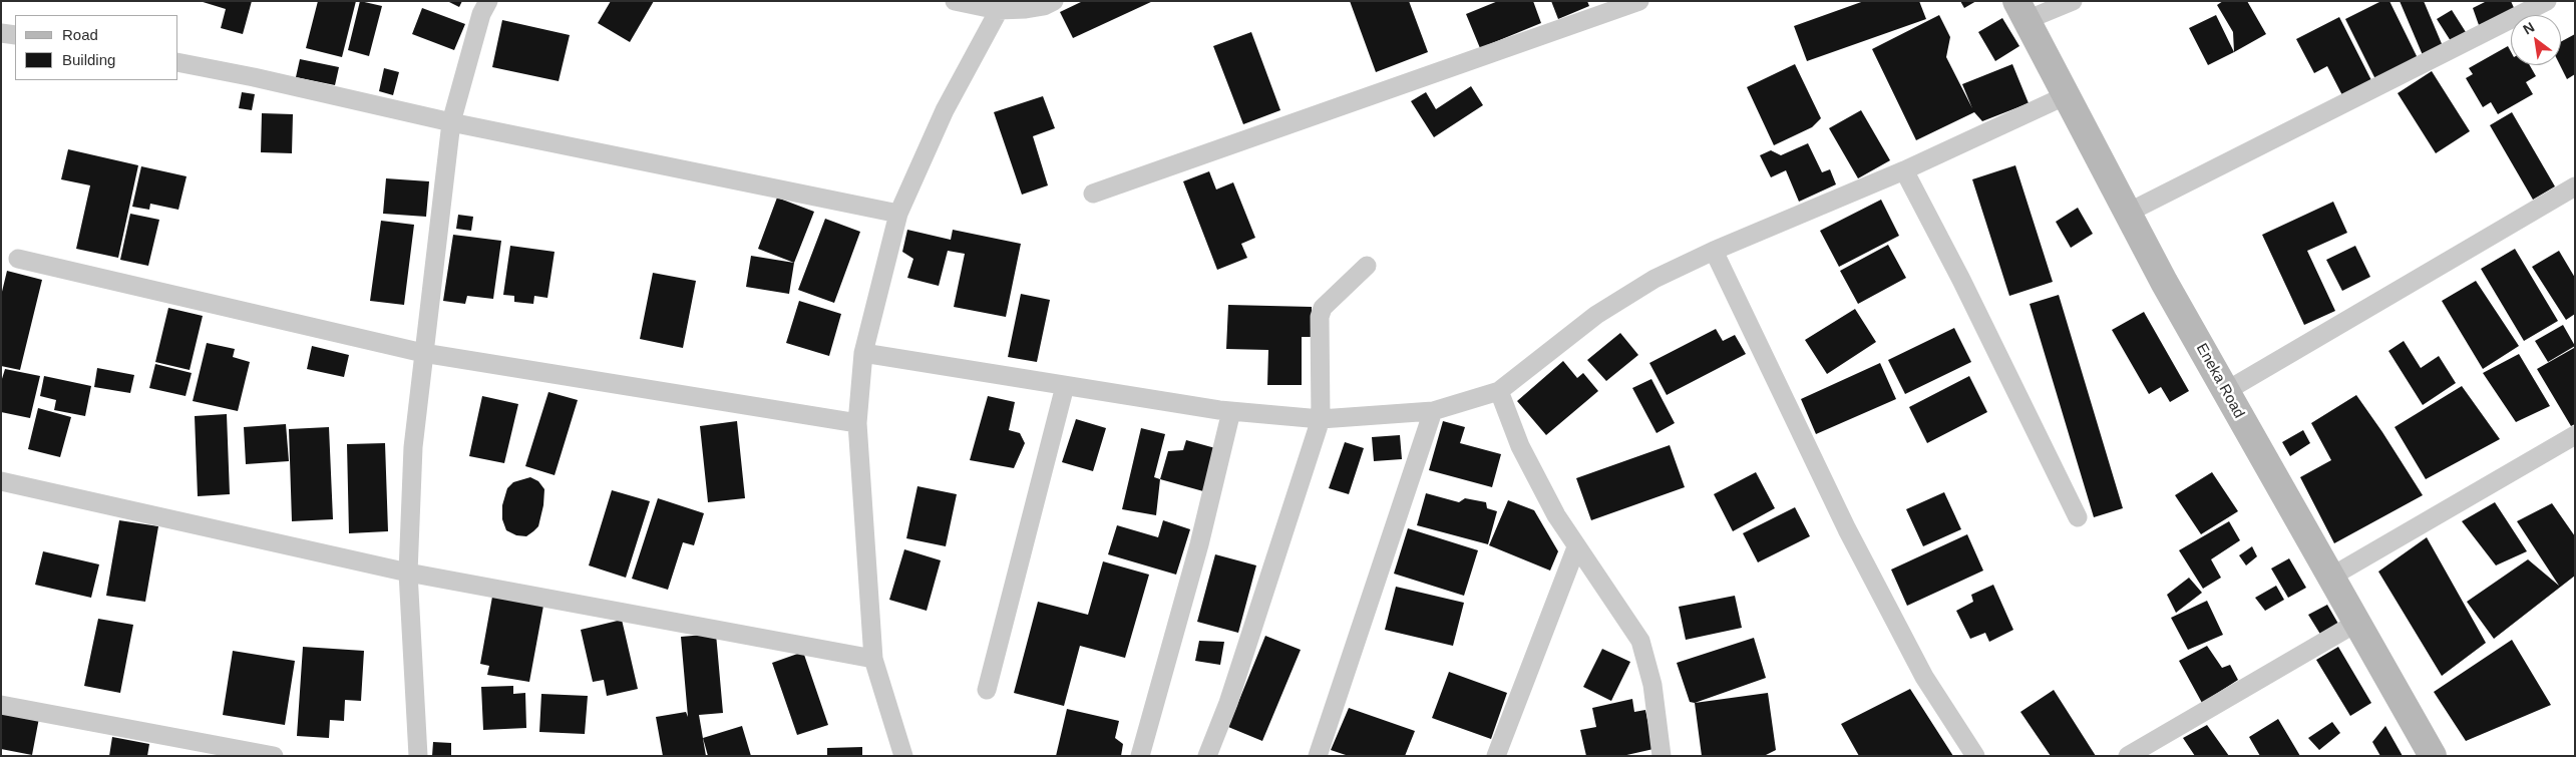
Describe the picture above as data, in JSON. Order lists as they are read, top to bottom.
{
  "streets": {
    "main road": ["Eneka Road"]
  },
  "legend": ["Road", "Building"],
  "north": "top left"
}
